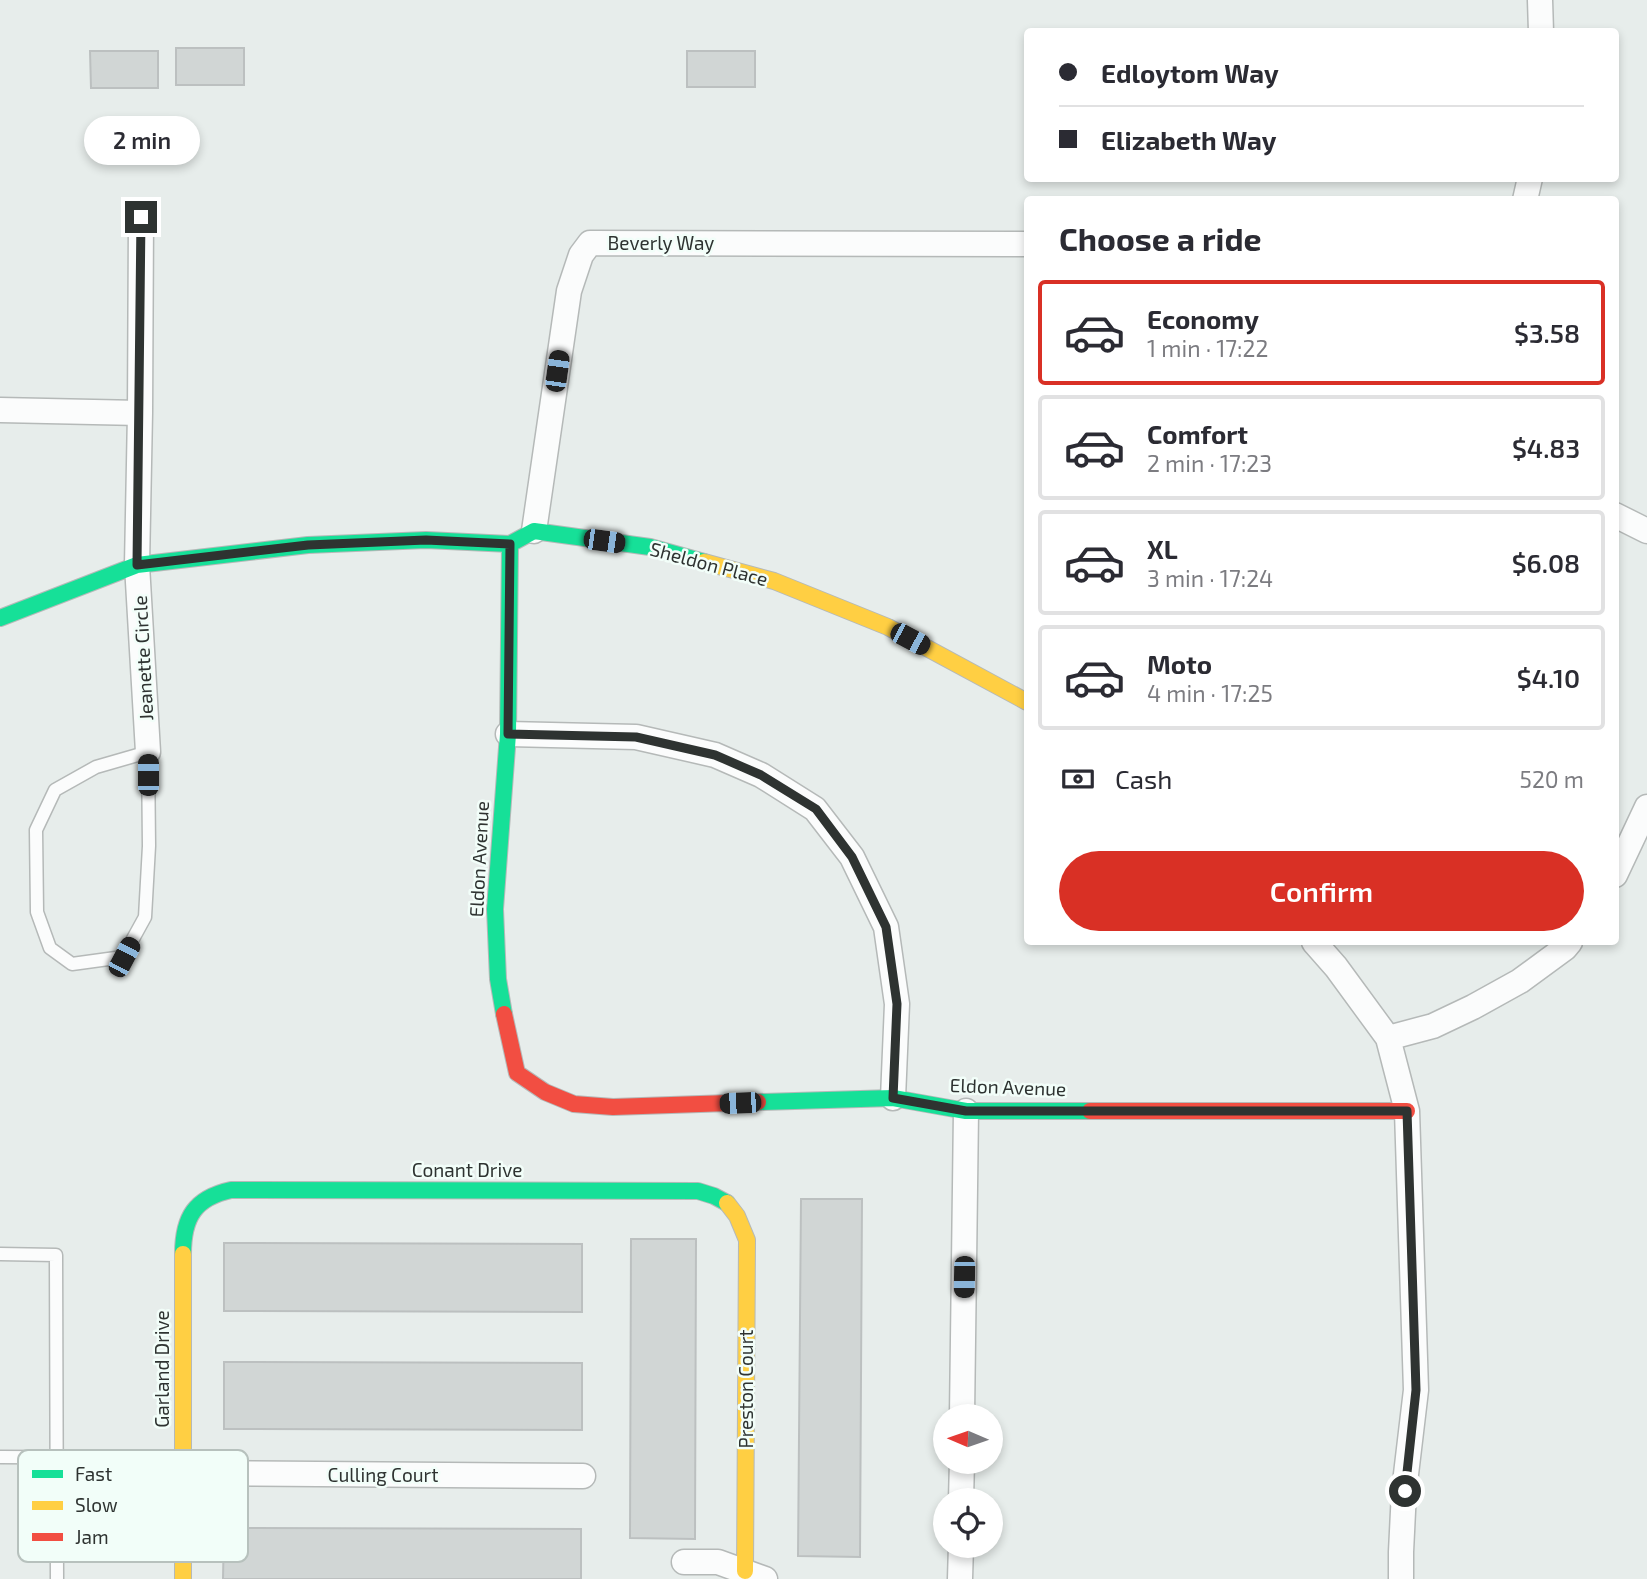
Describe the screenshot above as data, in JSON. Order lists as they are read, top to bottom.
{
  "streets": {
    "street": [
      "Beverly Way",
      "Sheldon Place",
      "Jeanette Circle",
      "Eldon Avenue",
      "Conant Drive",
      "Garland Drive",
      "Preston Court",
      "Culling Court"
    ]
  },
  "crossings": [
    ["Beverly Way", "Sheldon Place"],
    ["Conant Drive", "Garland Drive"],
    ["Conant Drive", "Preston Court"]
  ],
  "legend": ["Fast", "Slow", "Jam"],
  "north": "left",
  "page": {
    "banner": ["Edloytom Way", "Elizabeth Way"],
    "bubble": "2 min",
    "heading": "Choose a ride",
    "list": [
      {
        "name": "Economy",
        "note": "1 min · 17:22",
        "value": "$3.58"
      },
      {
        "name": "Comfort",
        "note": "2 min · 17:23",
        "value": "$4.83"
      },
      {
        "name": "XL",
        "note": "3 min · 17:24",
        "value": "$6.08"
      },
      {
        "name": "Moto",
        "note": "4 min · 17:25",
        "value": "$4.10"
      }
    ],
    "pay": ["Cash", "520 m"],
    "buttons": "Confirm"
  }
}
